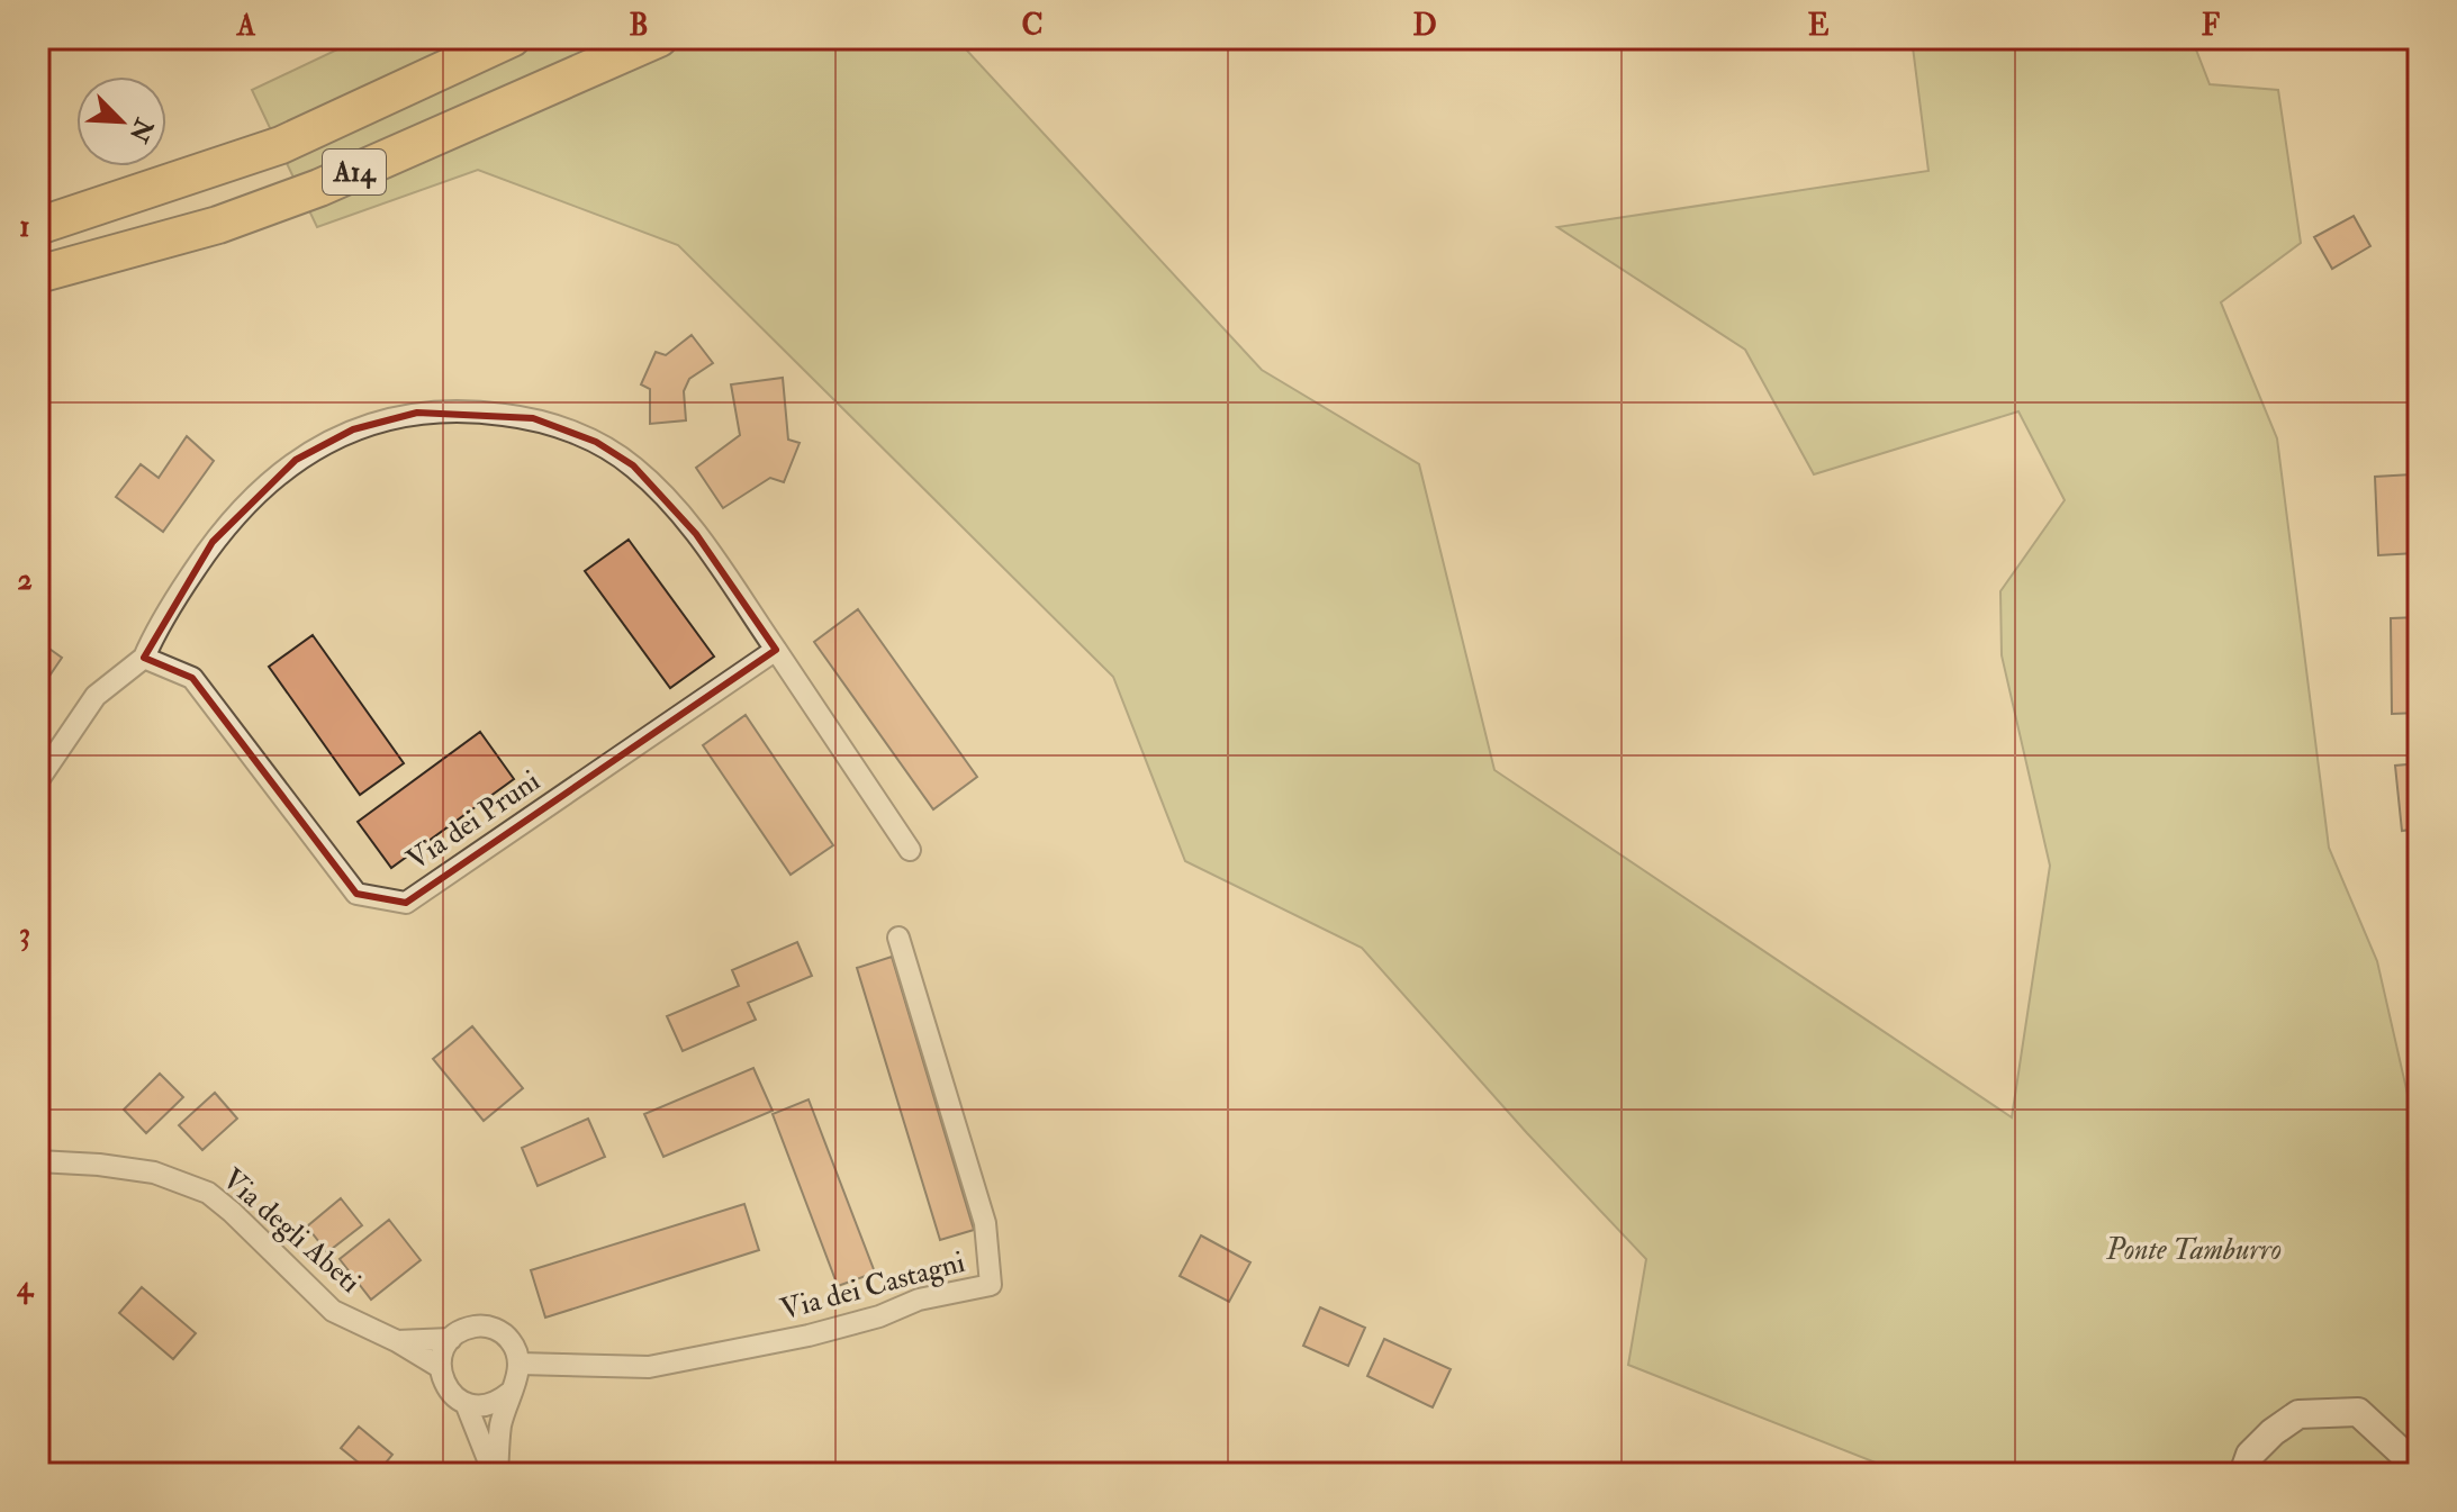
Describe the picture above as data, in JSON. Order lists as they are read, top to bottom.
{
  "streets": {
    "highway": ["A14"],
    "street": ["Via dei Pruni", "Via degli Abeti", "Via dei Castagni"]
  },
  "crossings": [
    ["Via degli Abeti", "Via dei Castagni"]
  ],
  "parks": ["Ponte Tamburro"],
  "north": "bottom right",
  "grid": {
    "columns": [
      "A",
      "B",
      "C",
      "D",
      "E",
      "F"
    ],
    "rows": [
      "1",
      "2",
      "3",
      "4"
    ]
  }
}
